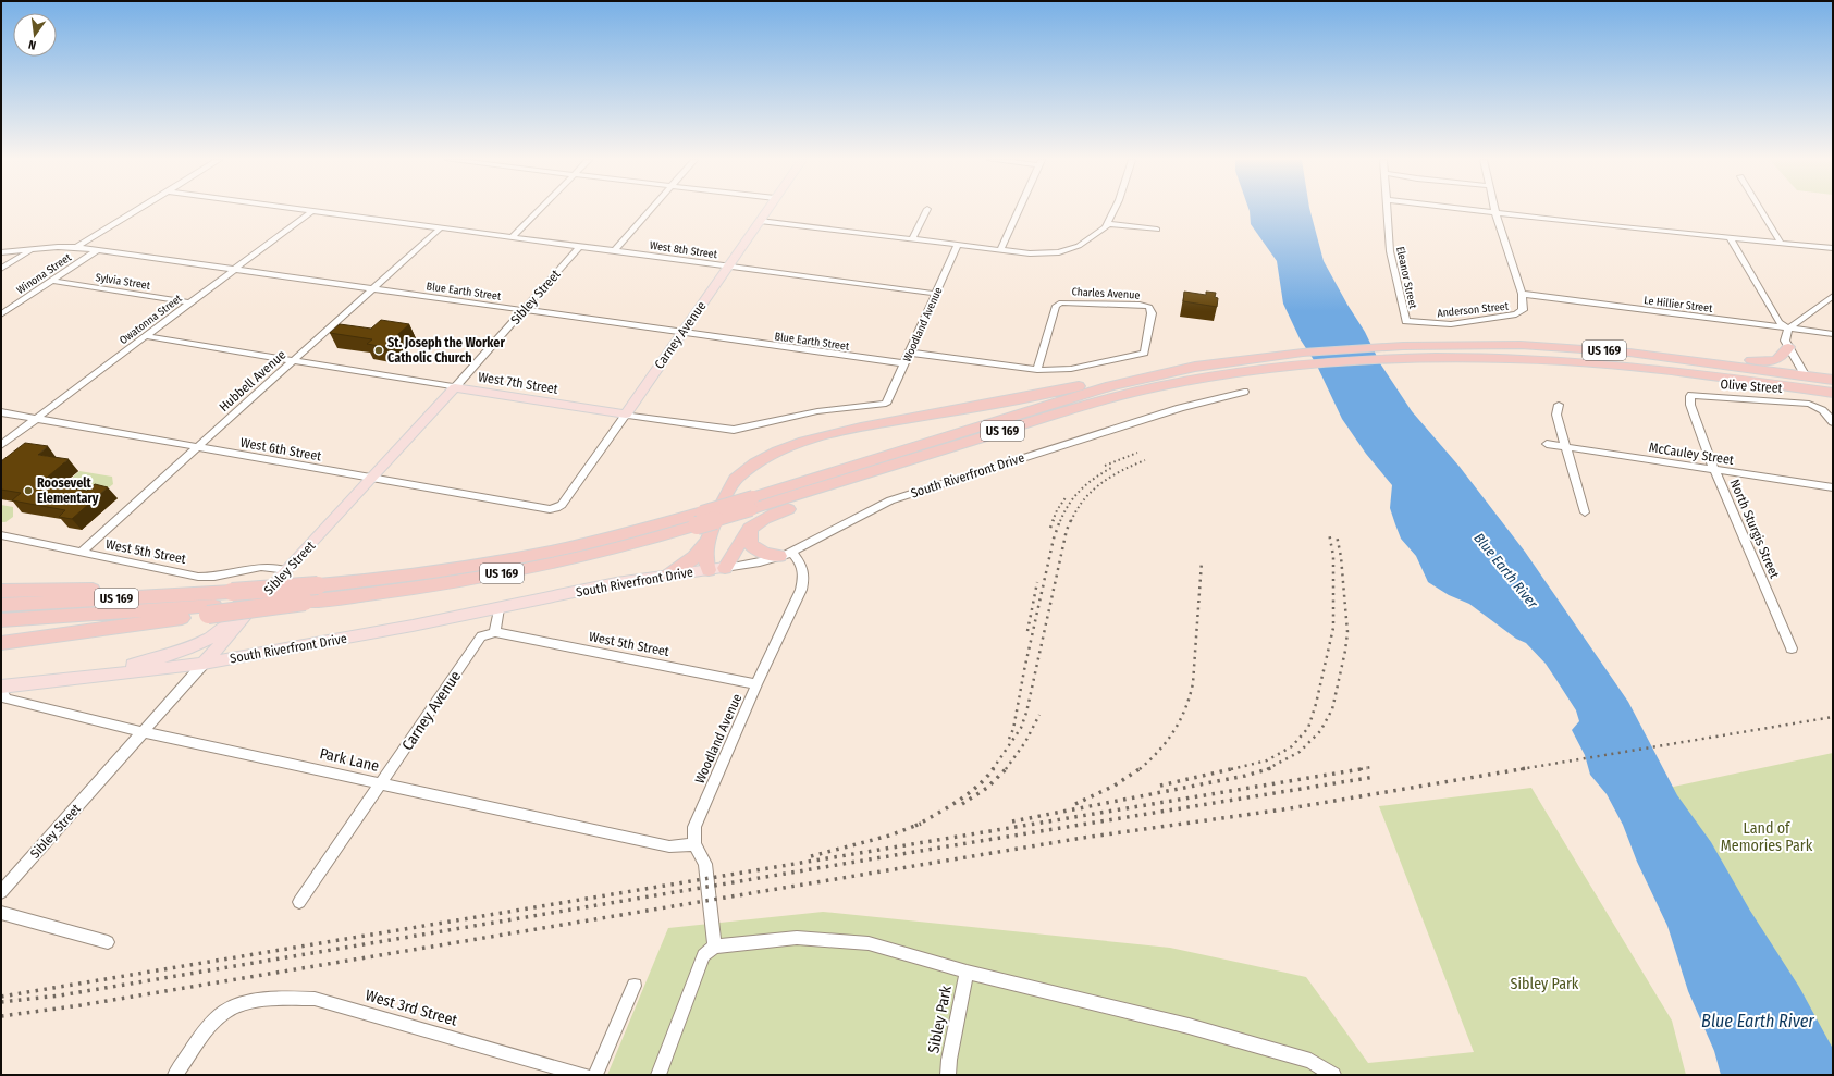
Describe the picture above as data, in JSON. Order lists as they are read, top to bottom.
{
  "streets": {
    "highway": ["US 169"],
    "main road": [
      "Sibley Street",
      "Carney Avenue",
      "West 7th Street",
      "South Riverfront Drive"
    ],
    "street": [
      "West 8th Street",
      "Winona Street",
      "Eleanor Street",
      "Sylvia Street",
      "Blue Earth Street",
      "Charles Avenue",
      "Le Hillier Street",
      "Anderson Street",
      "Owatonna Street",
      "Woodland Avenue",
      "Hubbell Avenue",
      "Olive Street",
      "West 6th Street",
      "McCauley Street",
      "North Sturgis Street",
      "West 5th Street",
      "Park Lane",
      "West 3rd Street",
      "Sibley Park"
    ]
  },
  "crossings": [
    ["West 8th Street", "Sibley Street"],
    ["West 8th Street", "Woodland Avenue"],
    ["West 8th Street", "Carney Avenue"],
    ["West 8th Street", "Hubbell Avenue"],
    ["Winona Street", "Sylvia Street"],
    ["Winona Street", "Blue Earth Street"],
    ["Eleanor Street", "Anderson Street"],
    ["Sylvia Street", "Owatonna Street"],
    ["Blue Earth Street", "Sibley Street"],
    ["Blue Earth Street", "Owatonna Street"],
    ["Blue Earth Street", "Woodland Avenue"],
    ["Blue Earth Street", "Carney Avenue"],
    ["Blue Earth Street", "Hubbell Avenue"],
    ["Sibley Street", "West 7th Street"],
    ["Sibley Street", "West 6th Street"],
    ["Sibley Street", "South Riverfront Drive"],
    ["Sibley Street", "West 5th Street"],
    ["Sibley Street", "Park Lane"],
    ["Le Hillier Street", "Anderson Street"],
    ["Owatonna Street", "West 7th Street"],
    ["Owatonna Street", "West 6th Street"],
    ["Woodland Avenue", "West 7th Street"],
    ["Woodland Avenue", "South Riverfront Drive"],
    ["Woodland Avenue", "West 5th Street"],
    ["Woodland Avenue", "Park Lane"],
    ["Carney Avenue", "West 7th Street"],
    ["Carney Avenue", "West 6th Street"],
    ["Carney Avenue", "West 5th Street"],
    ["Carney Avenue", "Park Lane"],
    ["Hubbell Avenue", "West 7th Street"],
    ["Hubbell Avenue", "West 6th Street"],
    ["Hubbell Avenue", "West 5th Street"],
    ["Olive Street", "North Sturgis Street"],
    ["McCauley Street", "North Sturgis Street"]
  ],
  "water": ["Blue Earth River"],
  "parks": ["Land of Memories Park", "Sibley Park"],
  "places": ["St. Joseph the Worker Catholic Church", "Roosevelt Elementary"],
  "north": "bottom"
}
